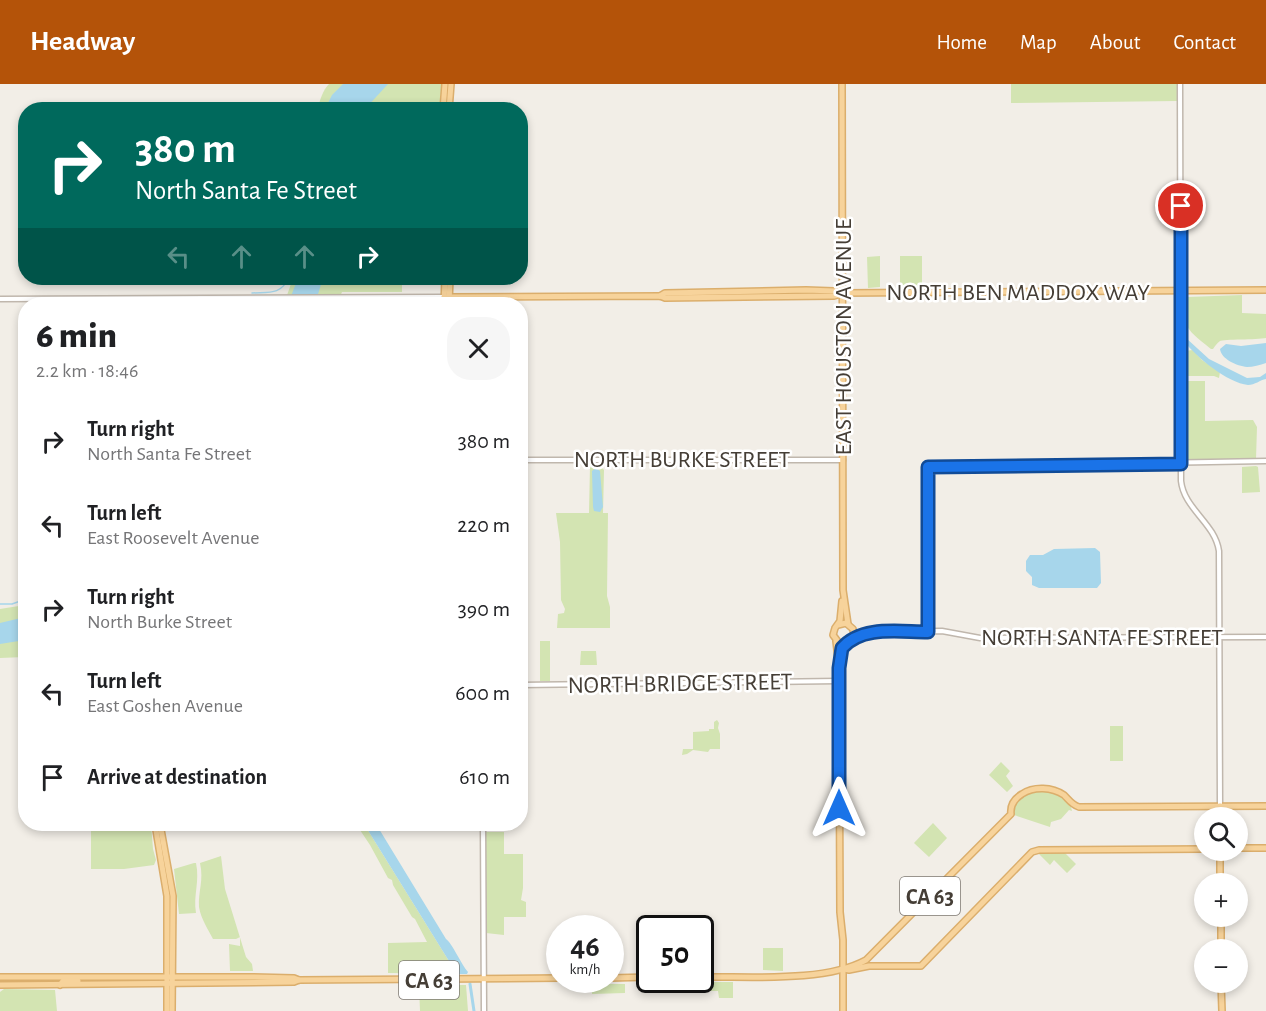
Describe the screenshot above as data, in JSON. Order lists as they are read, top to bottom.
{
  "streets": {
    "main road": ["NORTH BEN MADDOX WAY", "EAST HOUSTON AVENUE", "CA 63"],
    "street": ["NORTH BURKE STREET", "NORTH SANTA FE STREET", "NORTH BRIDGE STREET"]
  },
  "crossings": [
    ["NORTH BEN MADDOX WAY", "EAST HOUSTON AVENUE"],
    ["EAST HOUSTON AVENUE", "NORTH BURKE STREET"],
    ["EAST HOUSTON AVENUE", "NORTH SANTA FE STREET"]
  ],
  "page": {
    "header": "Headway",
    "nav": [
      "Home",
      "Map",
      "About",
      "Contact"
    ],
    "turn": ["380 m", "North Santa Fe Street"],
    "heading": ["6 min", "2.2 km · 18:46"],
    "list": [
      {
        "name": "Turn right",
        "note": "North Santa Fe Street",
        "value": "380 m"
      },
      {
        "name": "Turn left",
        "note": "East Roosevelt Avenue",
        "value": "220 m"
      },
      {
        "name": "Turn right",
        "note": "North Burke Street",
        "value": "390 m"
      },
      {
        "name": "Turn left",
        "note": "East Goshen Avenue",
        "value": "600 m"
      },
      {
        "name": "Arrive at destination",
        "value": "610 m"
      }
    ],
    "map_buttons": ["+", "−"],
    "speed": "46 km/h",
    "limit": "50"
  }
}
